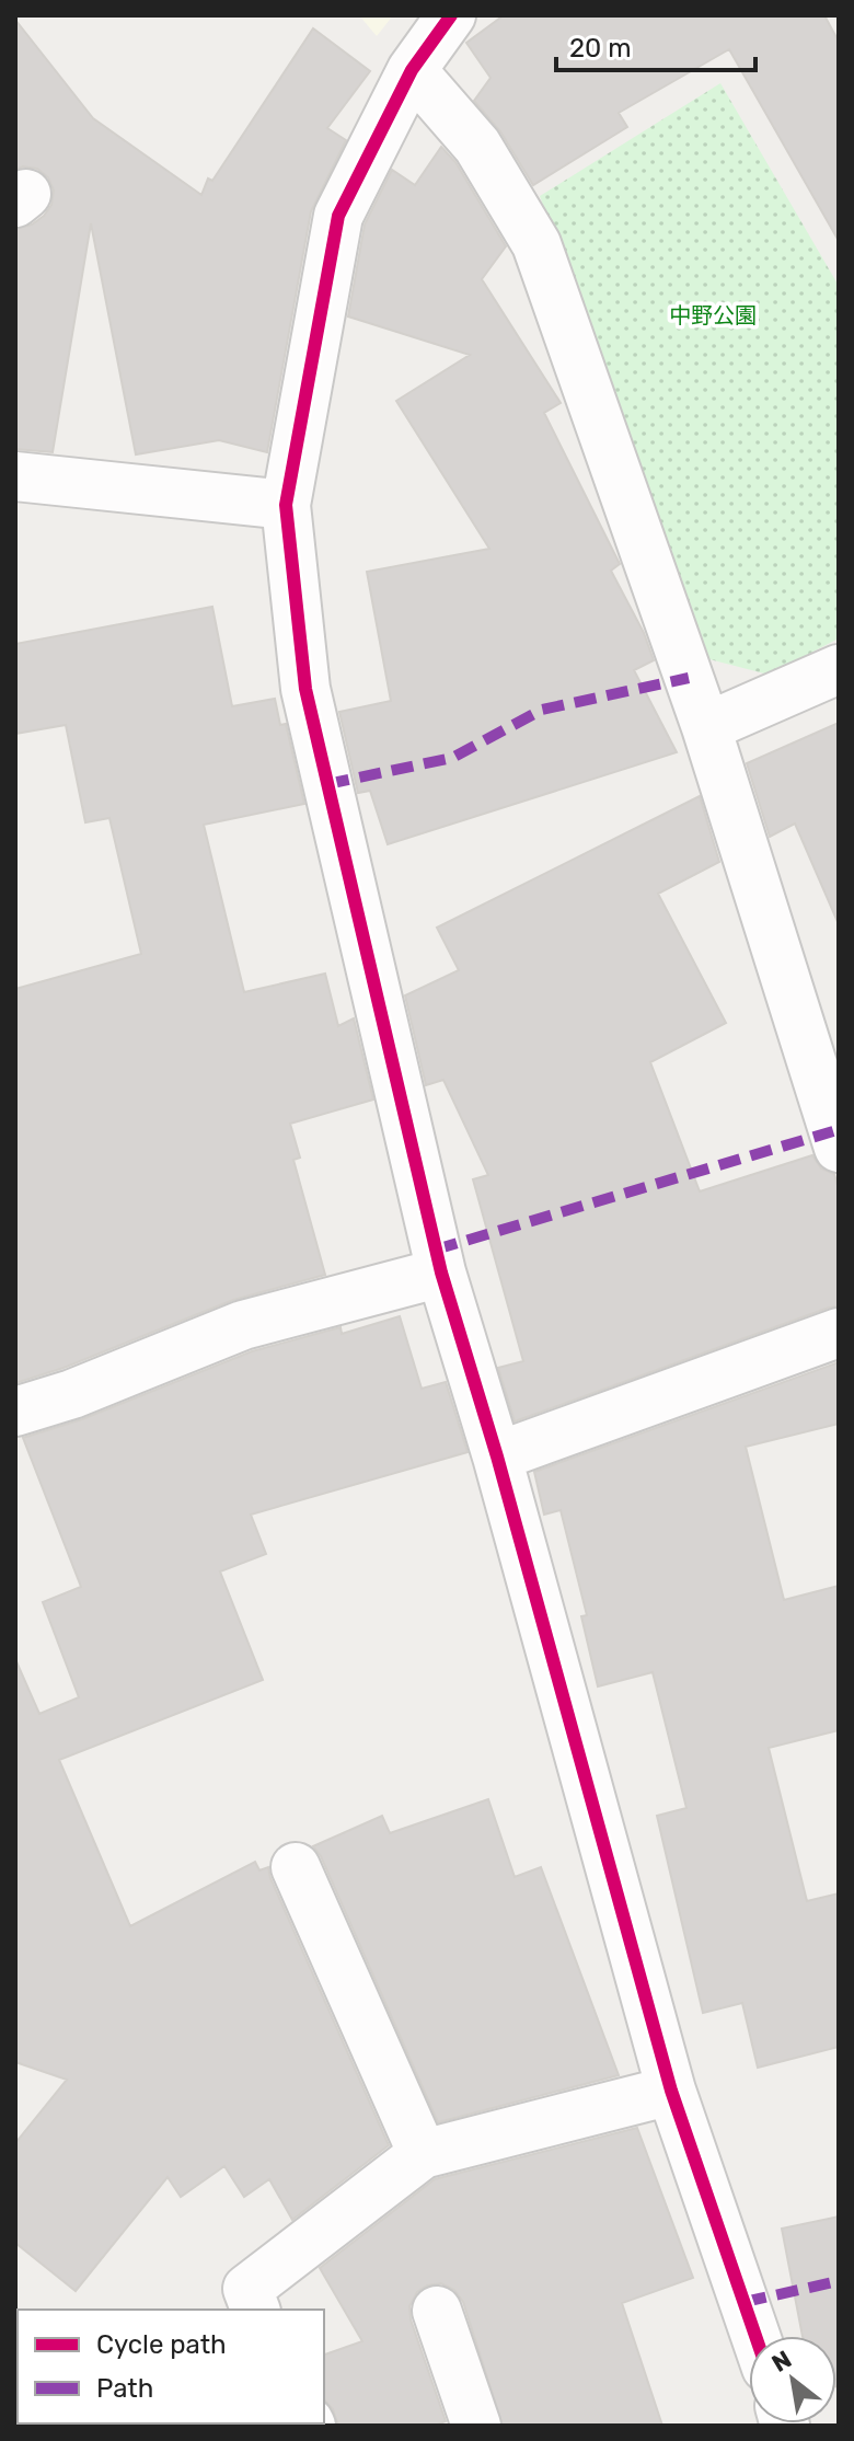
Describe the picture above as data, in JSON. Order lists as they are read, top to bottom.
{
  "parks": ["中野公園"],
  "legend": ["Cycle path", "Path"],
  "scale_bar": "20 m",
  "north": "top left"
}
